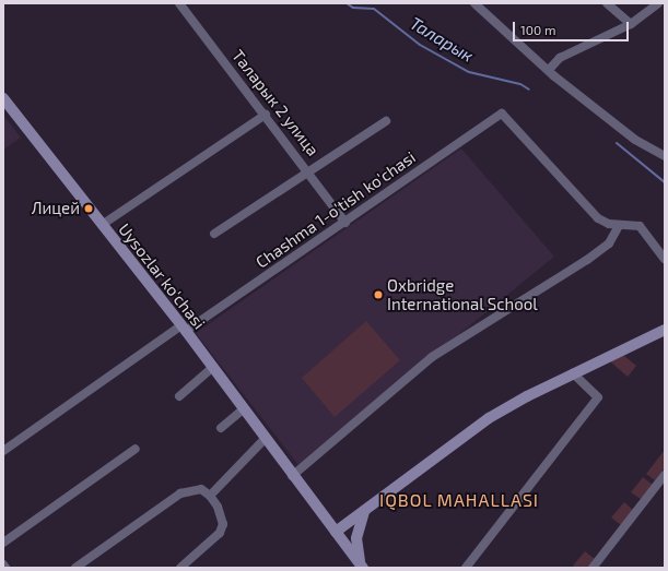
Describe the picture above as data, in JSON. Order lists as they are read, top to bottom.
{
  "streets": {
    "main road": ["Uysozlar ko'chasi"],
    "street": ["Таларык 2 улица", "Chashma 1-o'tish ko'chasi"]
  },
  "crossings": [
    ["Таларык 2 улица", "Chashma 1-o'tish ko'chasi"],
    ["Chashma 1-o'tish ko'chasi", "Uysozlar ko'chasi"]
  ],
  "districts": ["IQBOL MAHALLASI"],
  "water": ["Таларык"],
  "places": ["Лицей", "Oxbridge International School"],
  "scale_bar": "100 m"
}
